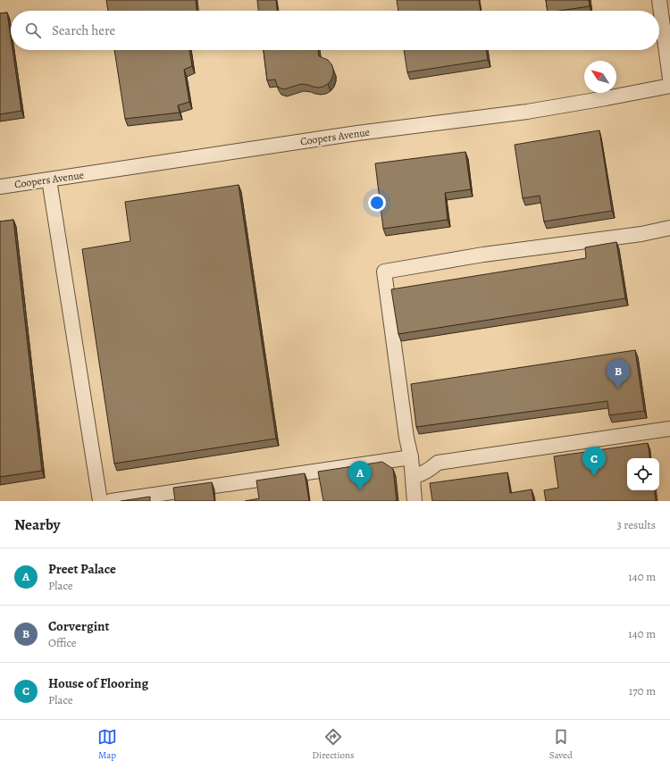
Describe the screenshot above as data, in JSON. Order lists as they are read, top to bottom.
{
  "streets": {
    "street": ["Coopers Avenue"]
  },
  "north": "top left",
  "page": {
    "search": "Search here",
    "pins": ["B", "C", "A"],
    "heading": ["Nearby", "3 results"],
    "list": [
      {
        "mark": "A",
        "name": "Preet Palace",
        "note": "Place",
        "value": "140 m"
      },
      {
        "mark": "B",
        "name": "Corvergint",
        "note": "Office",
        "value": "140 m"
      },
      {
        "mark": "C",
        "name": "House of Flooring",
        "note": "Place",
        "value": "170 m"
      }
    ],
    "nav": ["Map", "Directions", "Saved"]
  }
}
